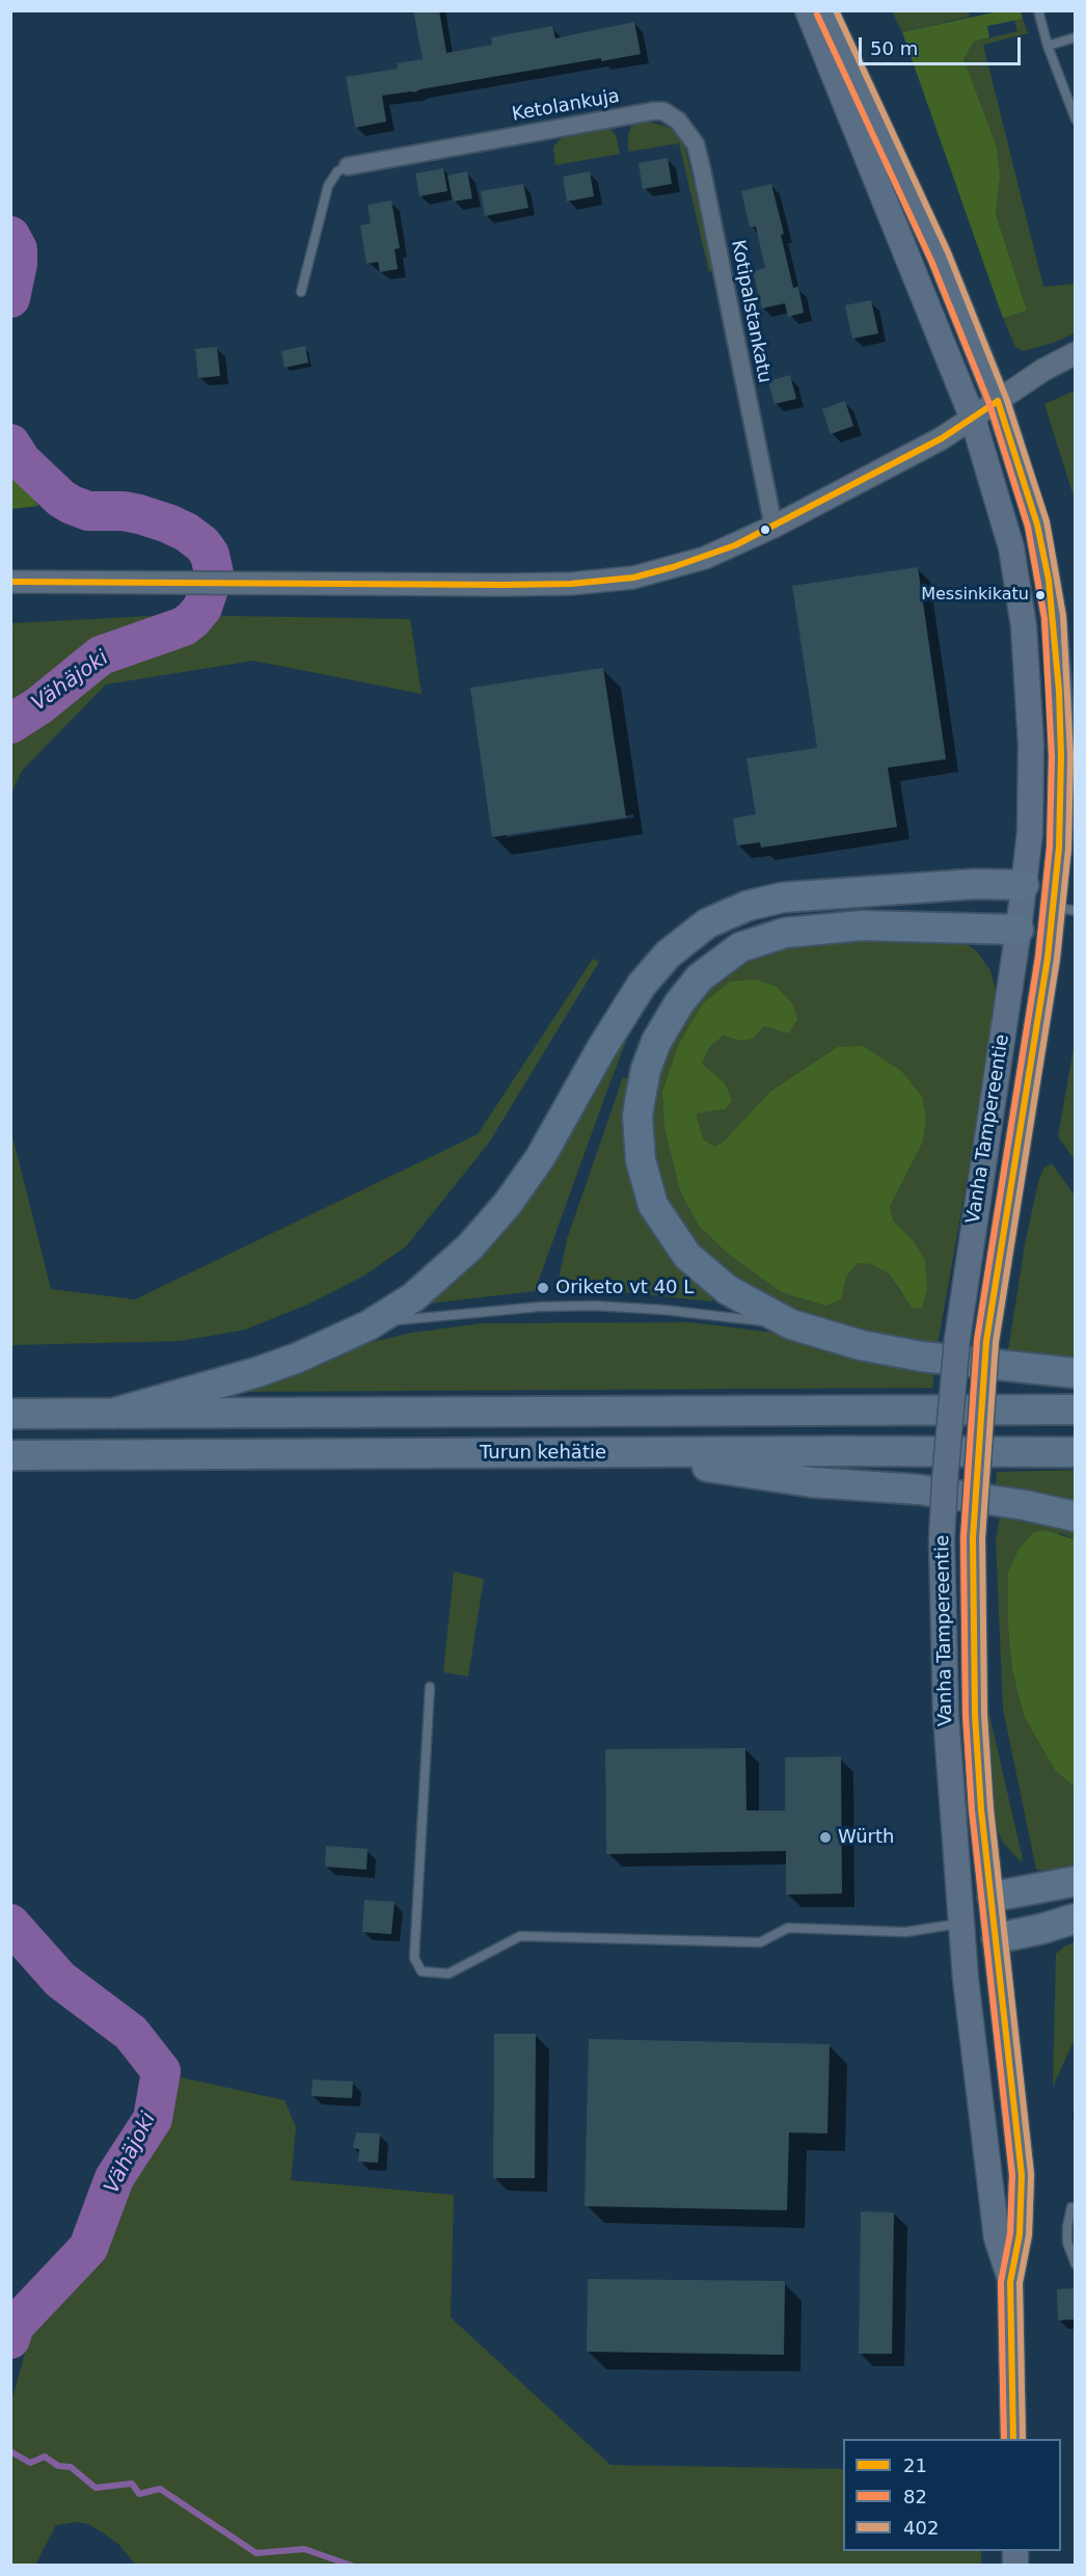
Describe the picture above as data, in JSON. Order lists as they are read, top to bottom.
{
  "streets": {
    "highway": ["Turun kehätie"],
    "main road": ["Vanha Tampereentie"],
    "street": ["Ketolankuja", "Kotipalstankatu"]
  },
  "crossings": [
    ["Ketolankuja", "Kotipalstankatu"]
  ],
  "water": ["Vähäjoki"],
  "places": ["Messinkikatu", "Oriketo vt 40 L", "Würth"],
  "lines": ["transit line 402", "transit line 82", "transit line 21"],
  "legend": ["21", "82", "402"],
  "scale_bar": "50 m"
}
